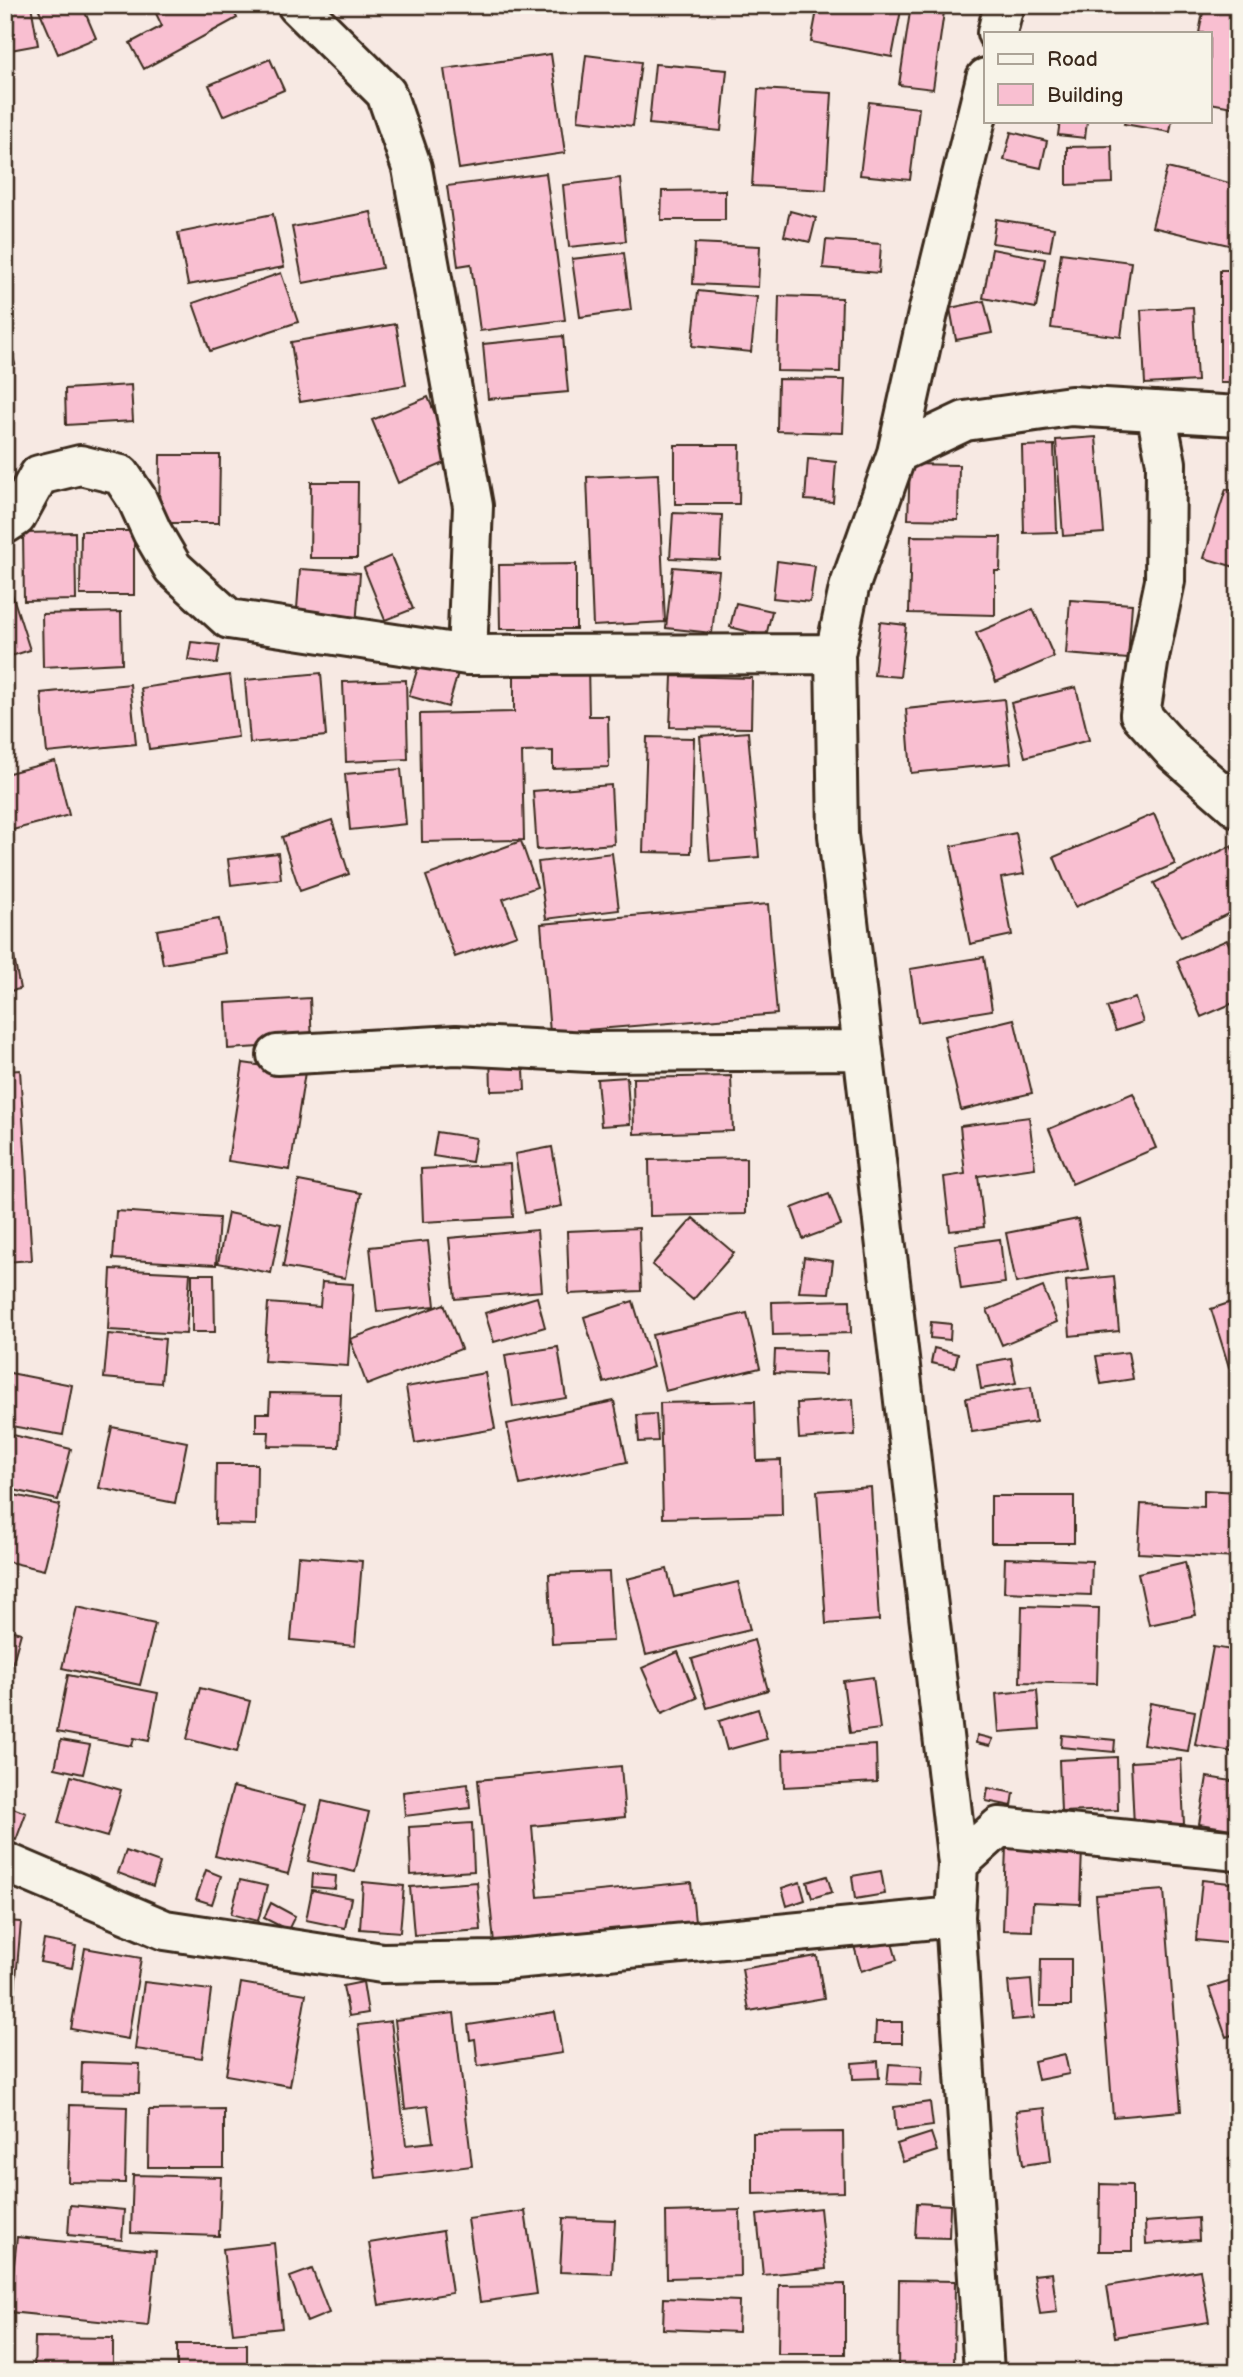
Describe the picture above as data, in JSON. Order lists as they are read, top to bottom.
{
  "legend": ["Road", "Building"]
}
